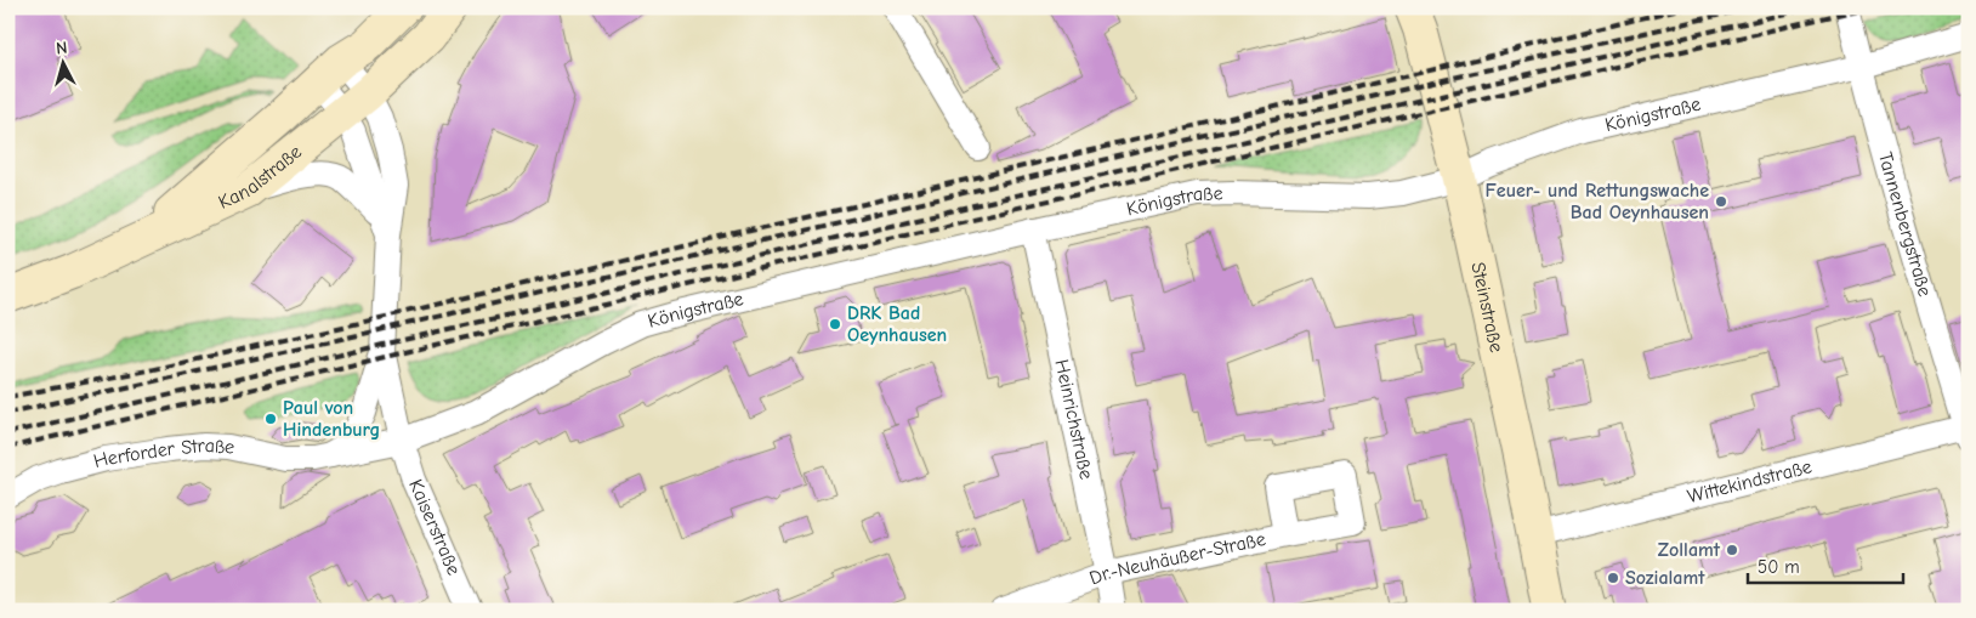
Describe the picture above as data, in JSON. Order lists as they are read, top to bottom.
{
  "streets": {
    "main road": ["Kanalstraße", "Steinstraße"],
    "street": [
      "Königstraße",
      "Tannenbergstraße",
      "Heinrichstraße",
      "Herforder Straße",
      "Wittekindstraße",
      "Kaiserstraße",
      "Dr.-Neuhäußer-Straße"
    ]
  },
  "crossings": [
    ["Königstraße", "Tannenbergstraße"],
    ["Königstraße", "Steinstraße"],
    ["Königstraße", "Heinrichstraße"],
    ["Königstraße", "Herforder Straße"],
    ["Königstraße", "Kaiserstraße"],
    ["Tannenbergstraße", "Wittekindstraße"],
    ["Steinstraße", "Wittekindstraße"],
    ["Heinrichstraße", "Dr.-Neuhäußer-Straße"],
    ["Herforder Straße", "Kaiserstraße"]
  ],
  "places": [
    "Feuer- und Rettungswache Bad Oeynhausen",
    "DRK Bad Oeynhausen",
    "Paul von Hindenburg",
    "Zollamt",
    "Sozialamt"
  ],
  "scale_bar": "50 m",
  "north": "top"
}
